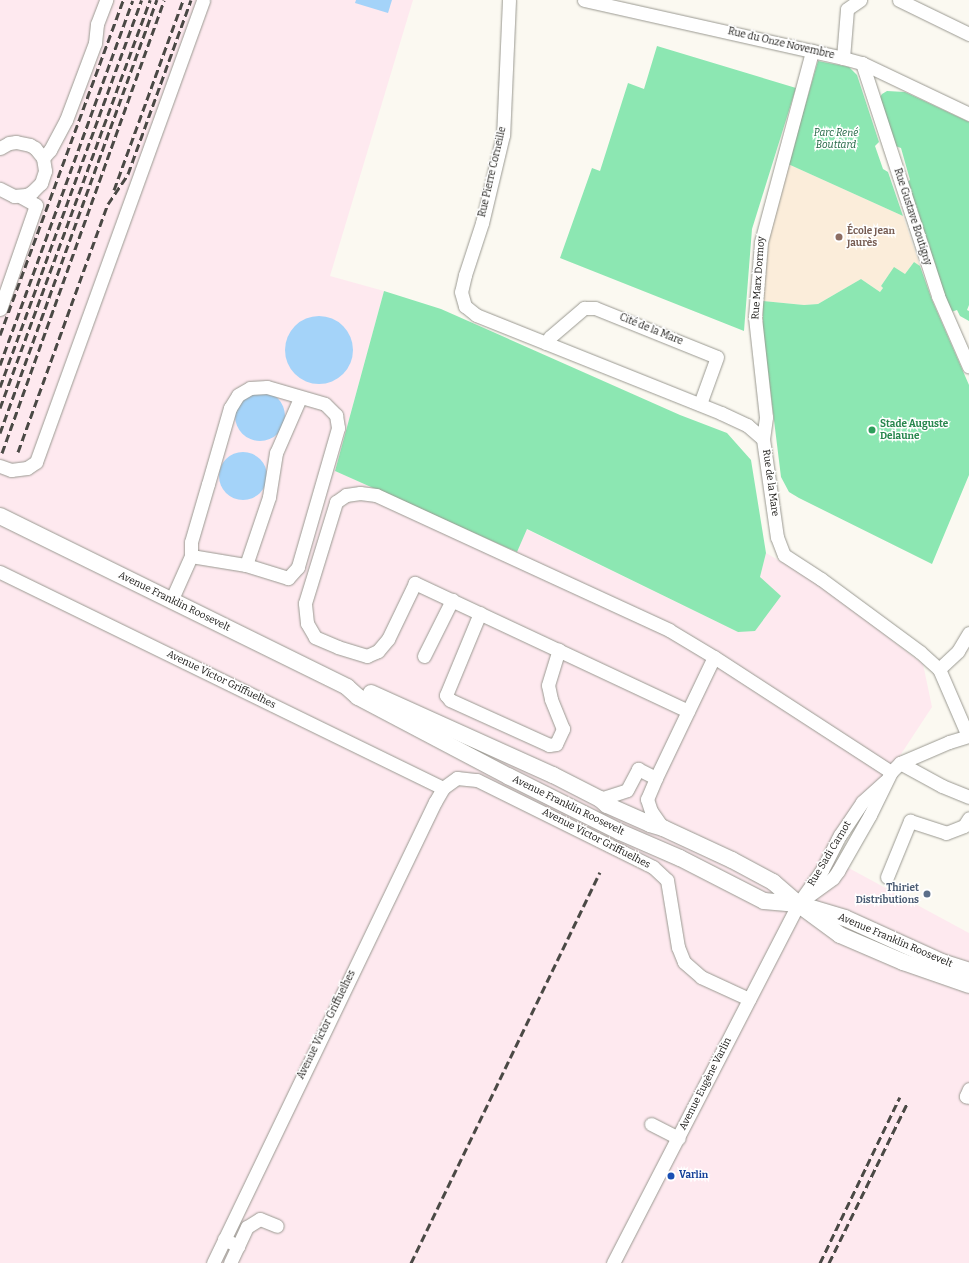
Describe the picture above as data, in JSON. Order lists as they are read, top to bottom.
{
  "streets": {
    "main road": ["Avenue Franklin Roosevelt"],
    "street": [
      "Rue du Onze Novembre",
      "Rue Pierre Corneille",
      "Rue Gustave Boutigny",
      "Rue Marx Dormoy",
      "Cité de la Mare",
      "Rue de la Mare",
      "Avenue Victor Griffuelhes",
      "Rue Sadi Carnot",
      "Avenue Eugène Varlin"
    ]
  },
  "crossings": [
    ["Rue du Onze Novembre", "Rue Gustave Boutigny"],
    ["Rue du Onze Novembre", "Rue Marx Dormoy"],
    ["Rue Pierre Corneille", "Rue de la Mare"],
    ["Rue Marx Dormoy", "Rue de la Mare"],
    ["Cité de la Mare", "Rue de la Mare"],
    ["Rue de la Mare", "Rue Sadi Carnot"],
    ["Avenue Franklin Roosevelt", "Rue Sadi Carnot"],
    ["Avenue Franklin Roosevelt", "Avenue Eugène Varlin"],
    ["Avenue Victor Griffuelhes", "Avenue Eugène Varlin"],
    ["Rue Sadi Carnot", "Avenue Eugène Varlin"]
  ],
  "parks": ["Parc René Bouttard"],
  "places": [
    "École Jean Jaurès",
    "Stade Auguste Delaune",
    "Thiriet Distributions",
    "Varlin"
  ]
}
